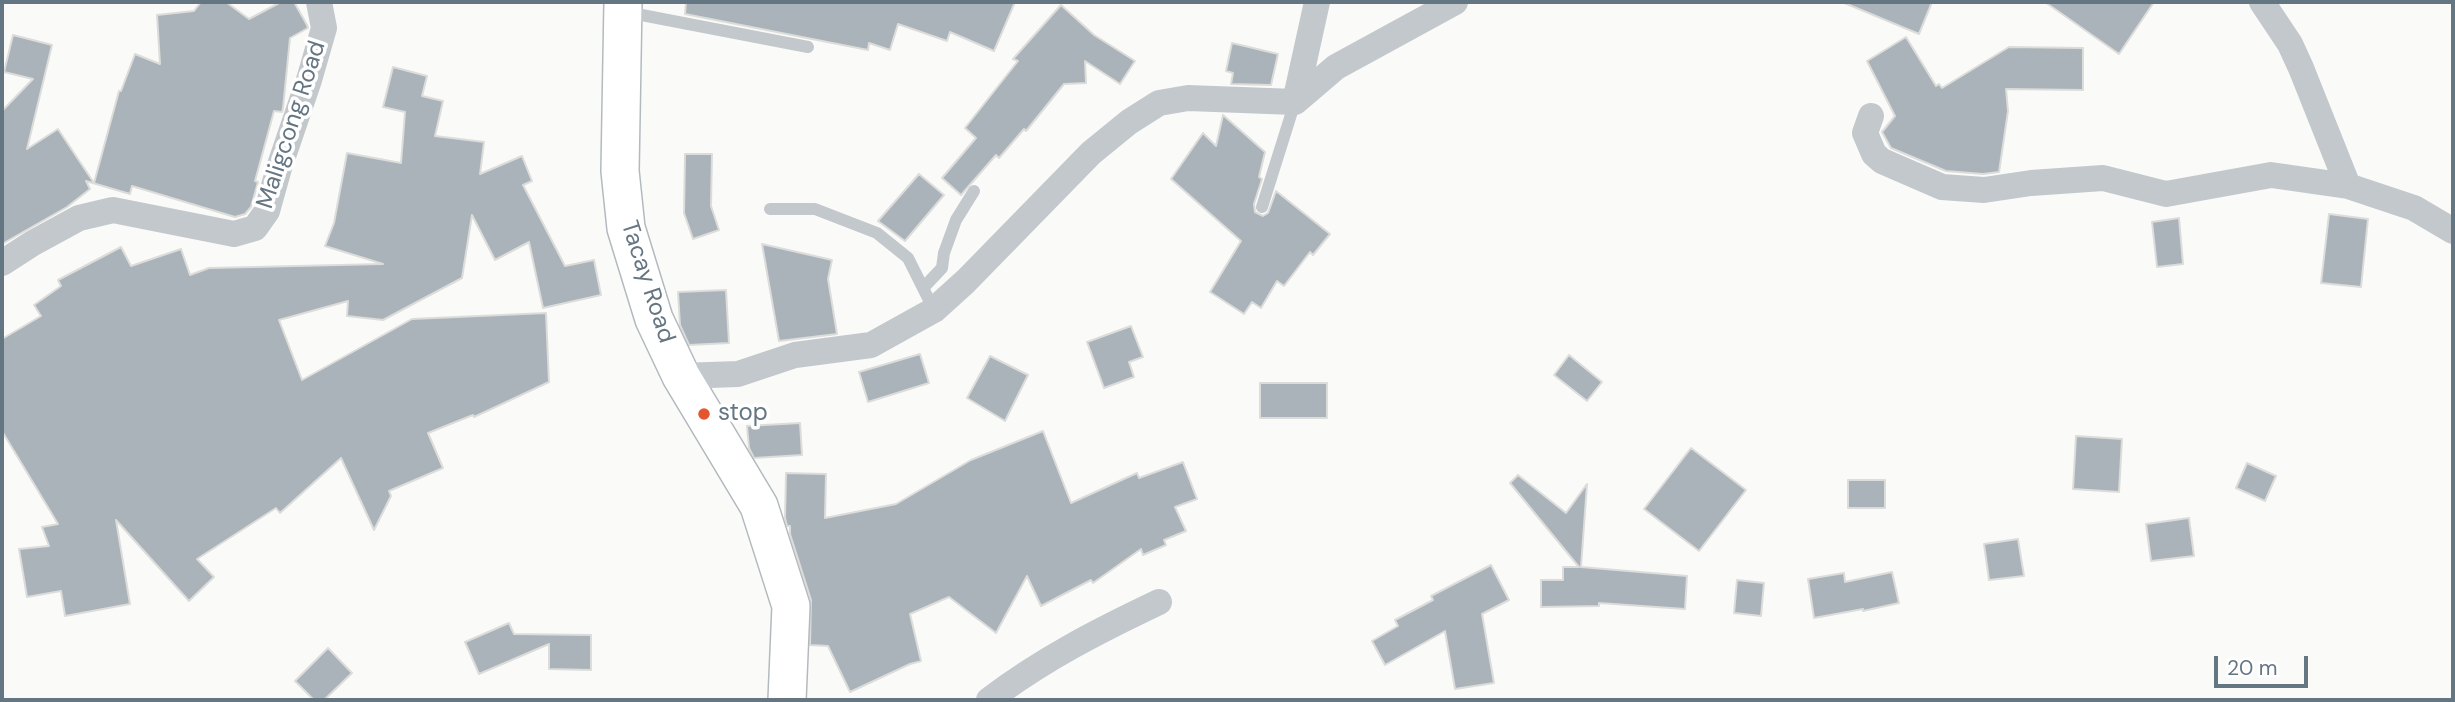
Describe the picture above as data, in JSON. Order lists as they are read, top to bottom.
{
  "streets": {
    "main road": ["Tacay Road"],
    "street": ["Maligcong Road"]
  },
  "places": ["stop"],
  "scale_bar": "20 m"
}
